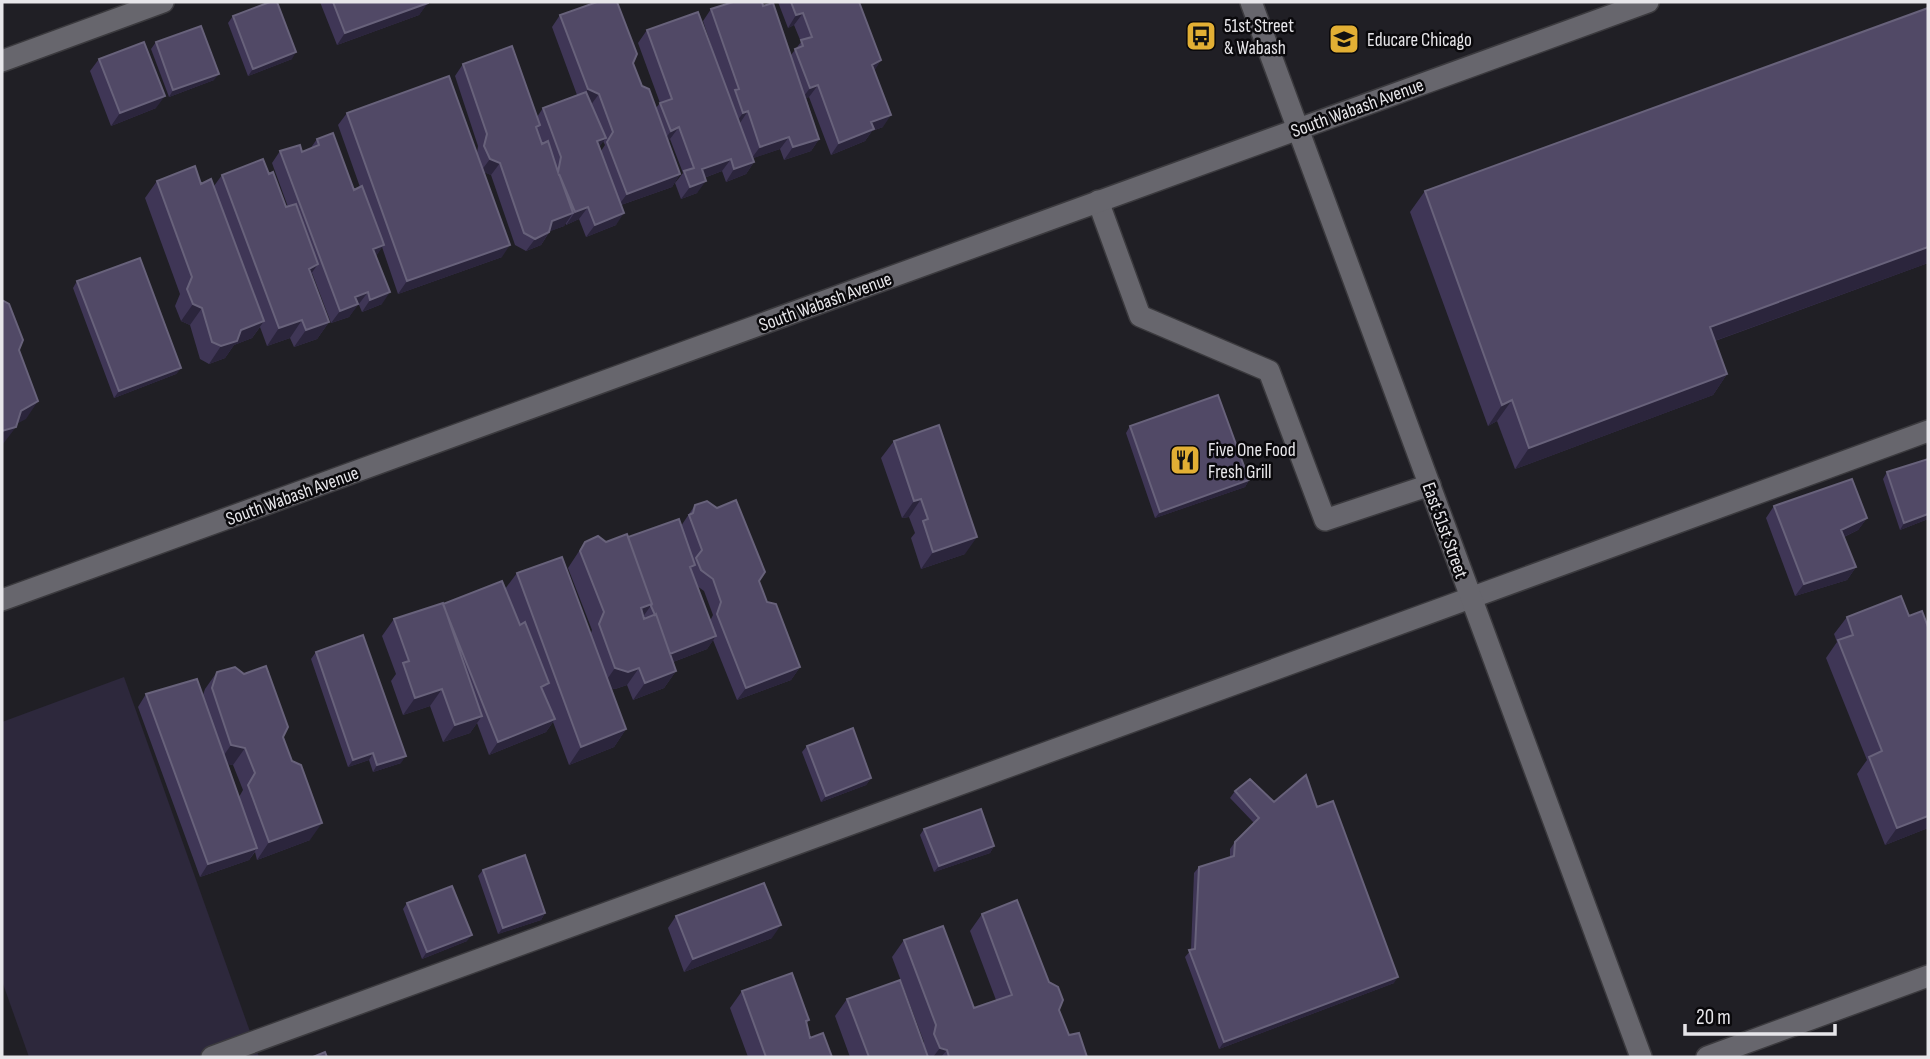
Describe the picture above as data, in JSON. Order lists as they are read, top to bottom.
{
  "streets": {
    "street": ["South Wabash Avenue", "East 51st Street"]
  },
  "crossings": [
    ["South Wabash Avenue", "East 51st Street"]
  ],
  "places": {
    "bus stop": ["51st Street & Wabash"],
    "school or university": ["Educare Chicago"],
    "restaurant": ["Five One Food Fresh Grill"]
  },
  "scale_bar": "20 m"
}
